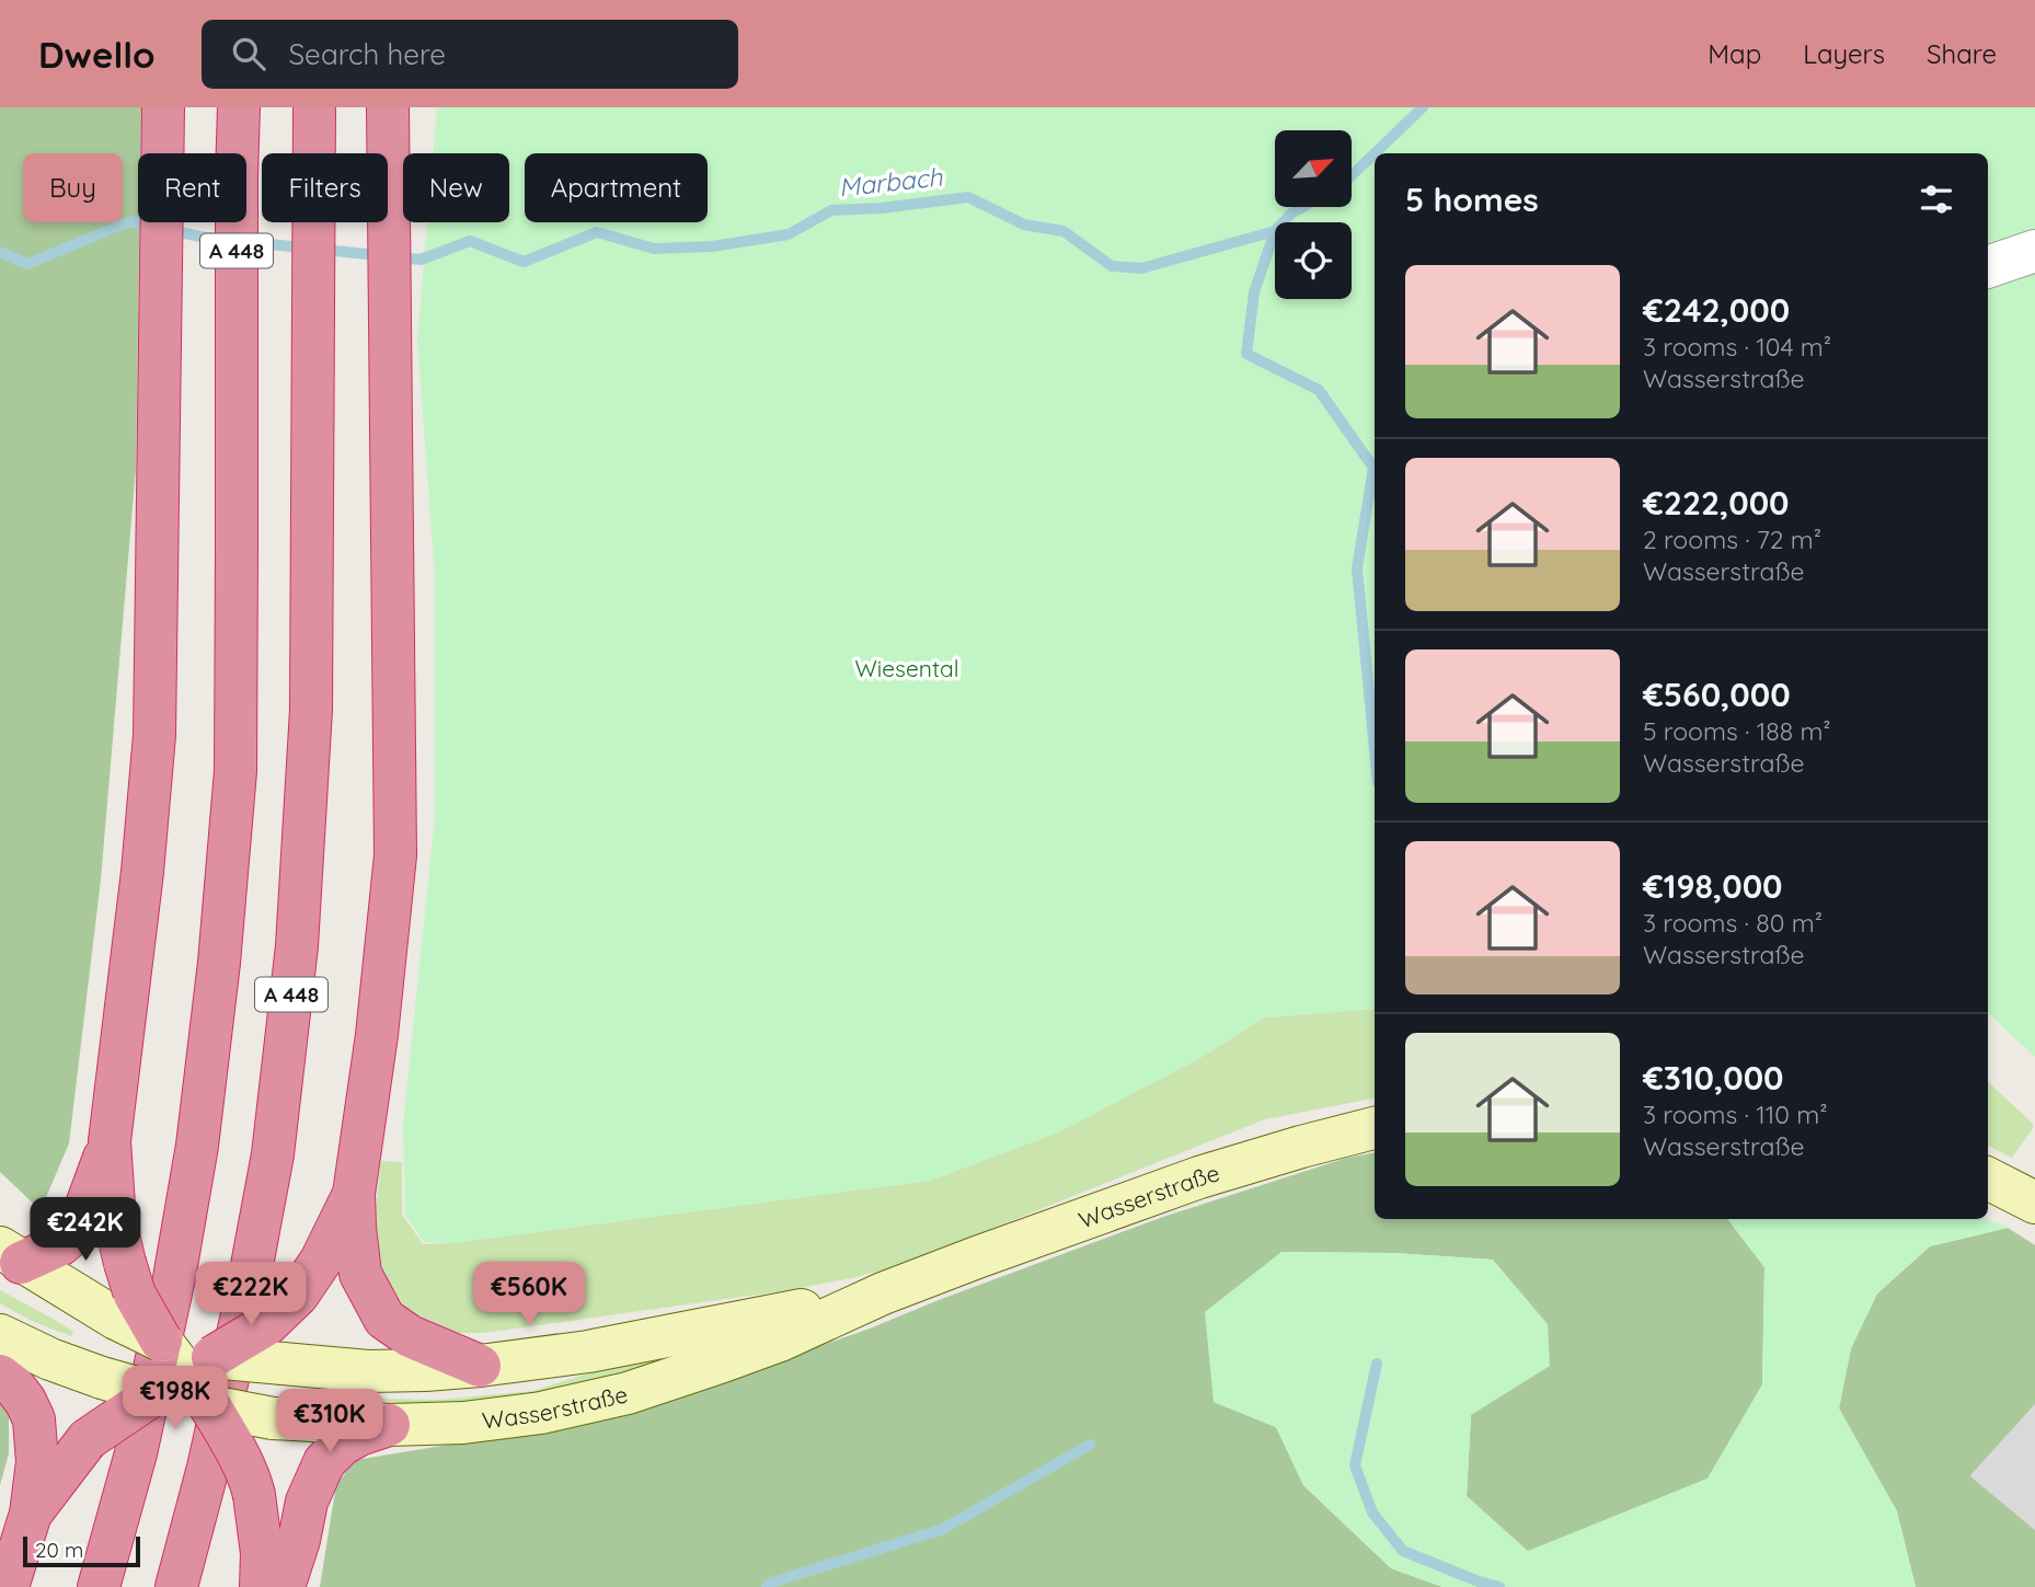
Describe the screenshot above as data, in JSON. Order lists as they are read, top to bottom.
{
  "streets": {
    "highway": ["A 448"],
    "main road": ["Wasserstraße"]
  },
  "water": ["Marbach"],
  "parks": ["Wiesental"],
  "scale_bar": "20 m",
  "north": "top right",
  "page": {
    "header": "Dwello",
    "search": "Search here",
    "nav": ["Map", "Layers", "Share"],
    "chip": [
      "Buy",
      "Rent",
      "Filters",
      "New",
      "Apartment"
    ],
    "heading": "5 homes",
    "list": [
      {
        "name": "€242,000",
        "note": "3 rooms · 104 m² · Wasserstraße"
      },
      {
        "name": "€222,000",
        "note": "2 rooms · 72 m² · Wasserstraße"
      },
      {
        "name": "€560,000",
        "note": "5 rooms · 188 m² · Wasserstraße"
      },
      {
        "name": "€198,000",
        "note": "3 rooms · 80 m² · Wasserstraße"
      },
      {
        "name": "€310,000",
        "note": "3 rooms · 110 m² · Wasserstraße"
      }
    ],
    "price": [
      "€242K",
      "€222K",
      "€560K",
      "€198K",
      "€310K"
    ],
    "scale": "20 m"
  }
}
